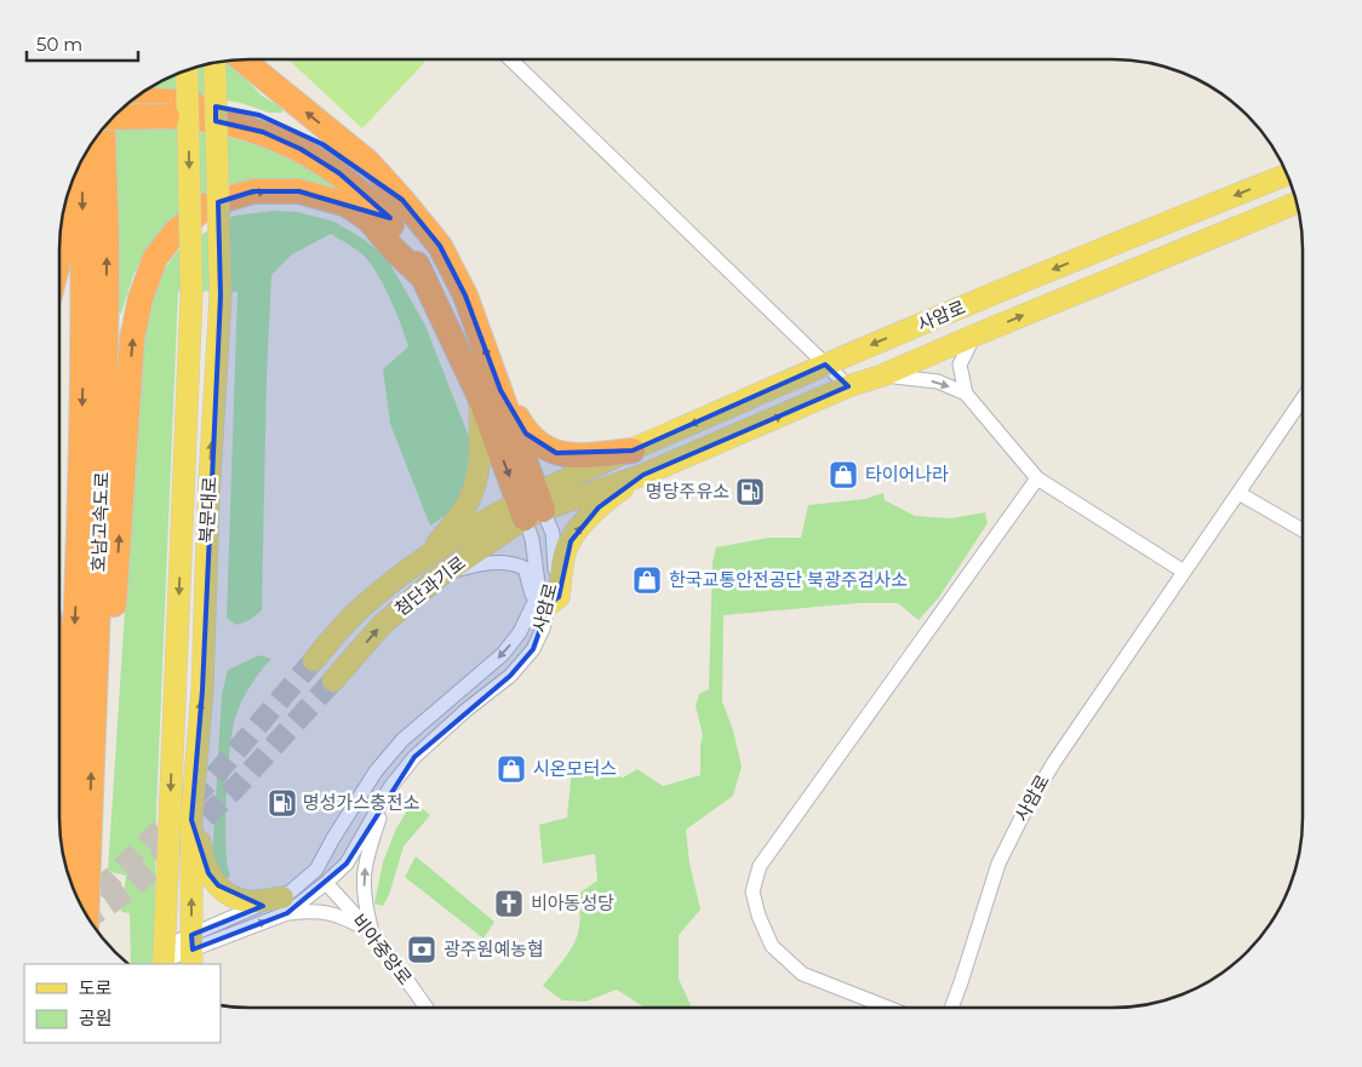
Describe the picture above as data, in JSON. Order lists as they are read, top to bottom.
{
  "streets": {
    "highway": ["호남고속도로"],
    "main road": ["사암로", "북문대로", "첨단과기로"],
    "street": ["비아중앙로"]
  },
  "crossings": [
    ["사암로", "북문대로"],
    ["사암로", "첨단과기로"],
    ["사암로", "비아중앙로"]
  ],
  "places": {
    "shop": ["타이어나라", "한국교통안전공단 북광주검사소", "시온모터스"],
    "fuel station": ["명당주유소", "명성가스충전소"],
    "church": ["비아동성당"],
    "bank": ["광주원예농협"]
  },
  "legend": ["도로", "공원"],
  "scale_bar": "50 m"
}
